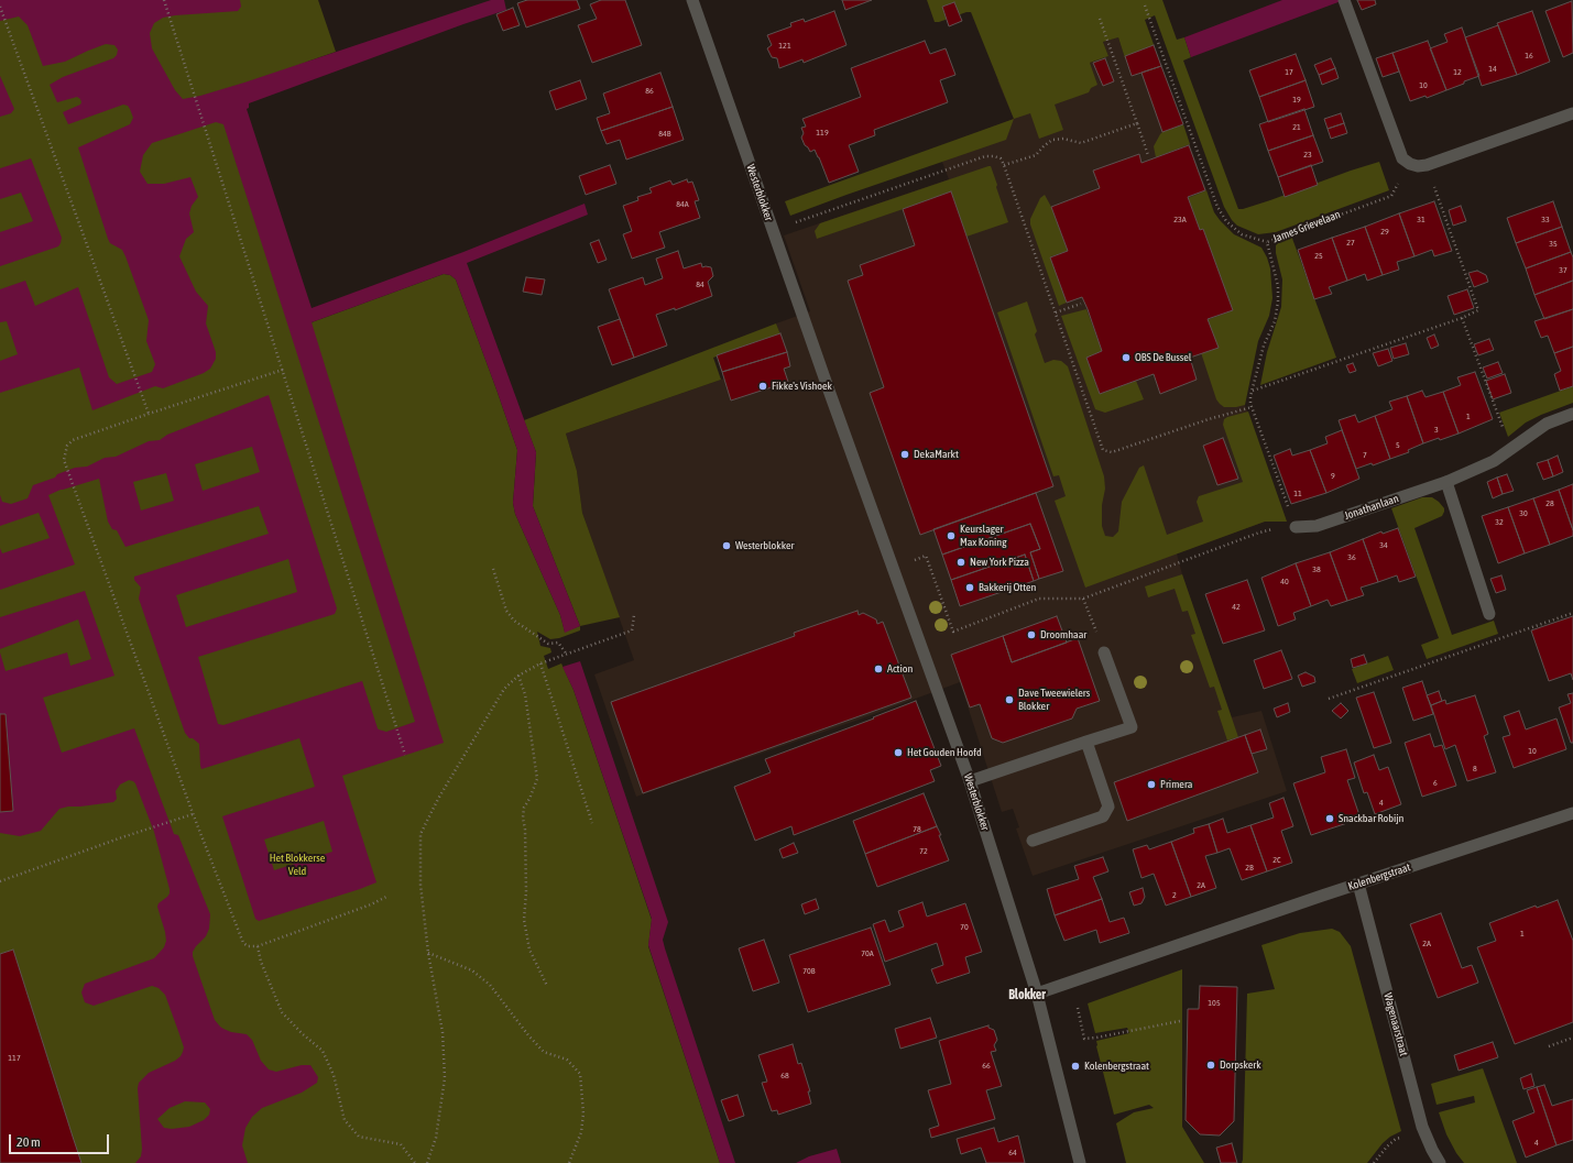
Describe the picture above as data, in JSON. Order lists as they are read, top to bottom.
{
  "streets": {
    "street": [
      "Westerblokker",
      "Jonathanlaan",
      "Kolenbergstraat",
      "Wagenaarstraat"
    ],
    "path": ["James Grievelaan"]
  },
  "crossings": [
    ["Westerblokker", "Kolenbergstraat"],
    ["James Grievelaan", "Jonathanlaan"],
    ["Kolenbergstraat", "Wagenaarstraat"]
  ],
  "districts": ["Blokker"],
  "parks": ["Het Blokkerse Veld"],
  "places": [
    "OBS De Bussel",
    "Fikke's Vishoek",
    "DekaMarkt",
    "Keurslager Max Koning",
    "Westerblokker",
    "New York Pizza",
    "Bakkerij Otten",
    "Droomhaar",
    "Action",
    "Dave Tweewielers Blokker",
    "Het Gouden Hoofd",
    "Primera",
    "Snackbar Robijn",
    "Dorpskerk",
    "Kolenbergstraat"
  ],
  "house_numbers": [
    "121",
    "16",
    "14",
    "17",
    "12",
    "10",
    "86",
    "19",
    "21",
    "119",
    "84B",
    "23",
    "84A",
    "23A",
    "31",
    "33",
    "29",
    "27",
    "35",
    "25",
    "37",
    "84",
    "1",
    "3",
    "5",
    "7",
    "9",
    "11",
    "28",
    "30",
    "32",
    "34",
    "36",
    "38",
    "40",
    "42",
    "10",
    "8",
    "6",
    "4",
    "78",
    "72",
    "2C",
    "2B",
    "2A",
    "2",
    "70",
    "1",
    "2A",
    "70A",
    "70B",
    "105",
    "117",
    "66",
    "68",
    "4",
    "64"
  ],
  "scale_bar": "20 m"
}
